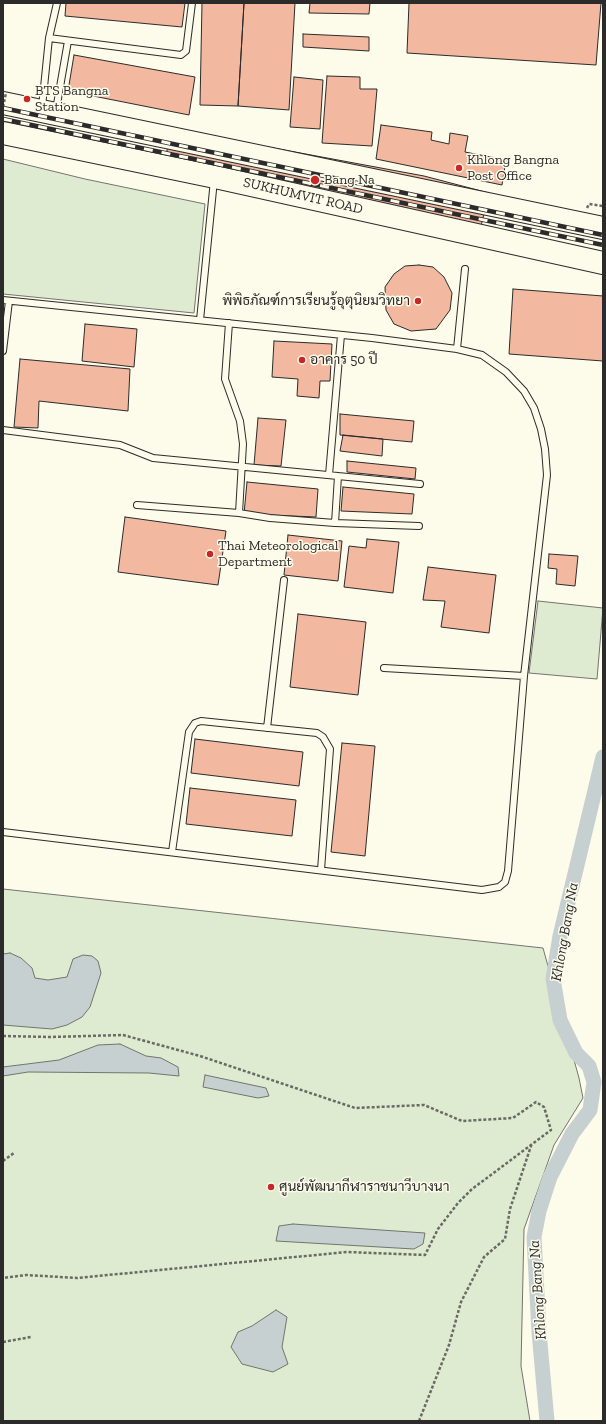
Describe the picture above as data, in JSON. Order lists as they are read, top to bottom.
{
  "streets": {
    "highway": ["SUKHUMVIT ROAD"]
  },
  "water": ["Khlong Bang Na"],
  "places": [
    "BTS Bangna Station",
    "Khlong Bangna Post Office",
    "Bang Na",
    "พิพิธภัณฑ์การเรียนรู้อุตุนิยมวิทยา",
    "อาคาร 50 ปี",
    "Thai Meteorological Department",
    "ศูนย์พัฒนากีฬาราชนาวีบางนา"
  ]
}
